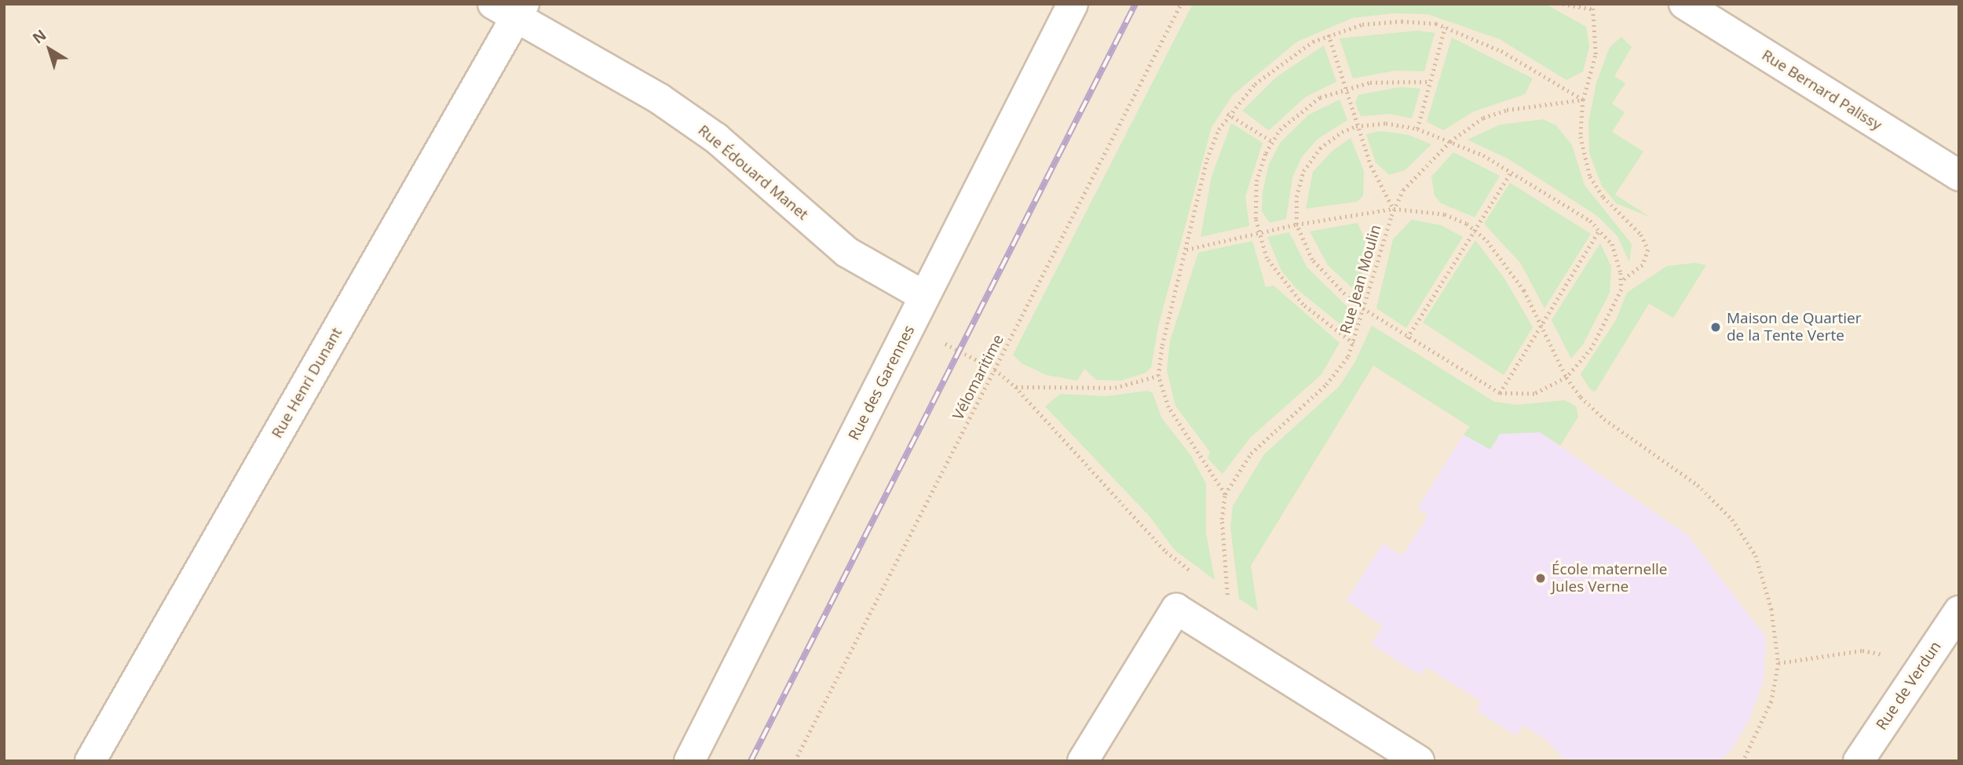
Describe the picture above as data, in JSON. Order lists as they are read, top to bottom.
{
  "streets": {
    "street": [
      "Rue Bernard Palissy",
      "Rue Édouard Manet",
      "Rue Henri Dunant",
      "Rue des Garennes",
      "Rue de Verdun"
    ],
    "path": ["Rue Jean Moulin", "Vélomaritime"]
  },
  "crossings": [
    ["Rue Édouard Manet", "Rue Henri Dunant"],
    ["Rue Édouard Manet", "Rue des Garennes"]
  ],
  "places": ["Maison de Quartier de la Tente Verte", "École maternelle Jules Verne"],
  "north": "top left"
}
